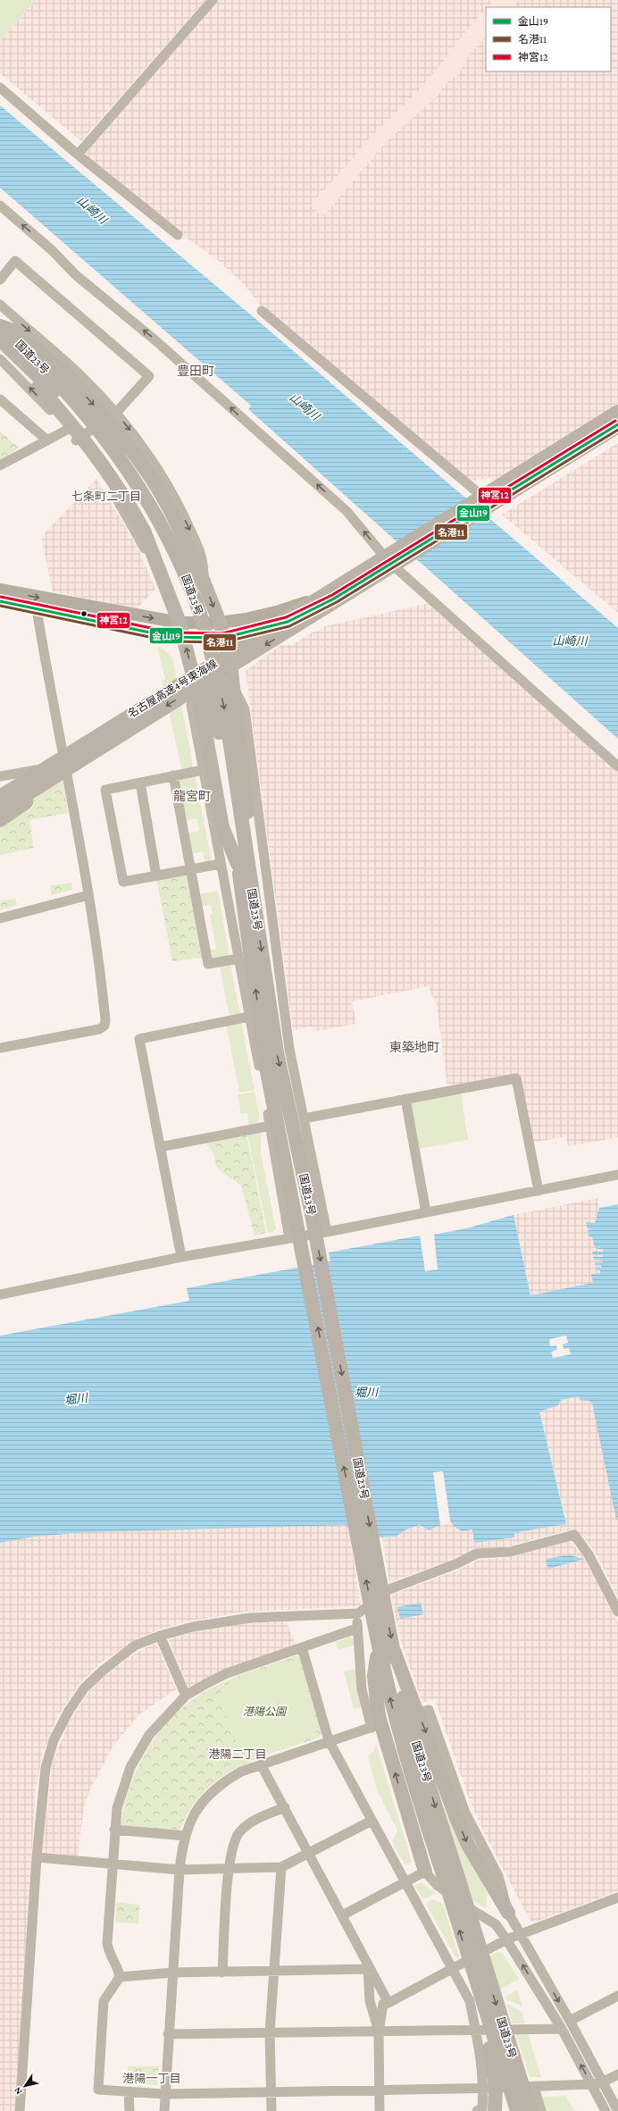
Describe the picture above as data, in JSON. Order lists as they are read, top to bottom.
{
  "streets": {
    "highway": ["国道23号", "名古屋高速4号東海線"]
  },
  "districts": [
    "豊田町",
    "七条町二丁目",
    "龍宮町",
    "東築地町",
    "港陽二丁目",
    "港陽一丁目"
  ],
  "water": ["山崎川", "堀川"],
  "parks": ["港陽公園"],
  "lines": ["transit line 神宮12", "transit line 金山19", "transit line 名港11"],
  "legend": ["金山19", "名港11", "神宮12"],
  "north": "bottom left"
}
